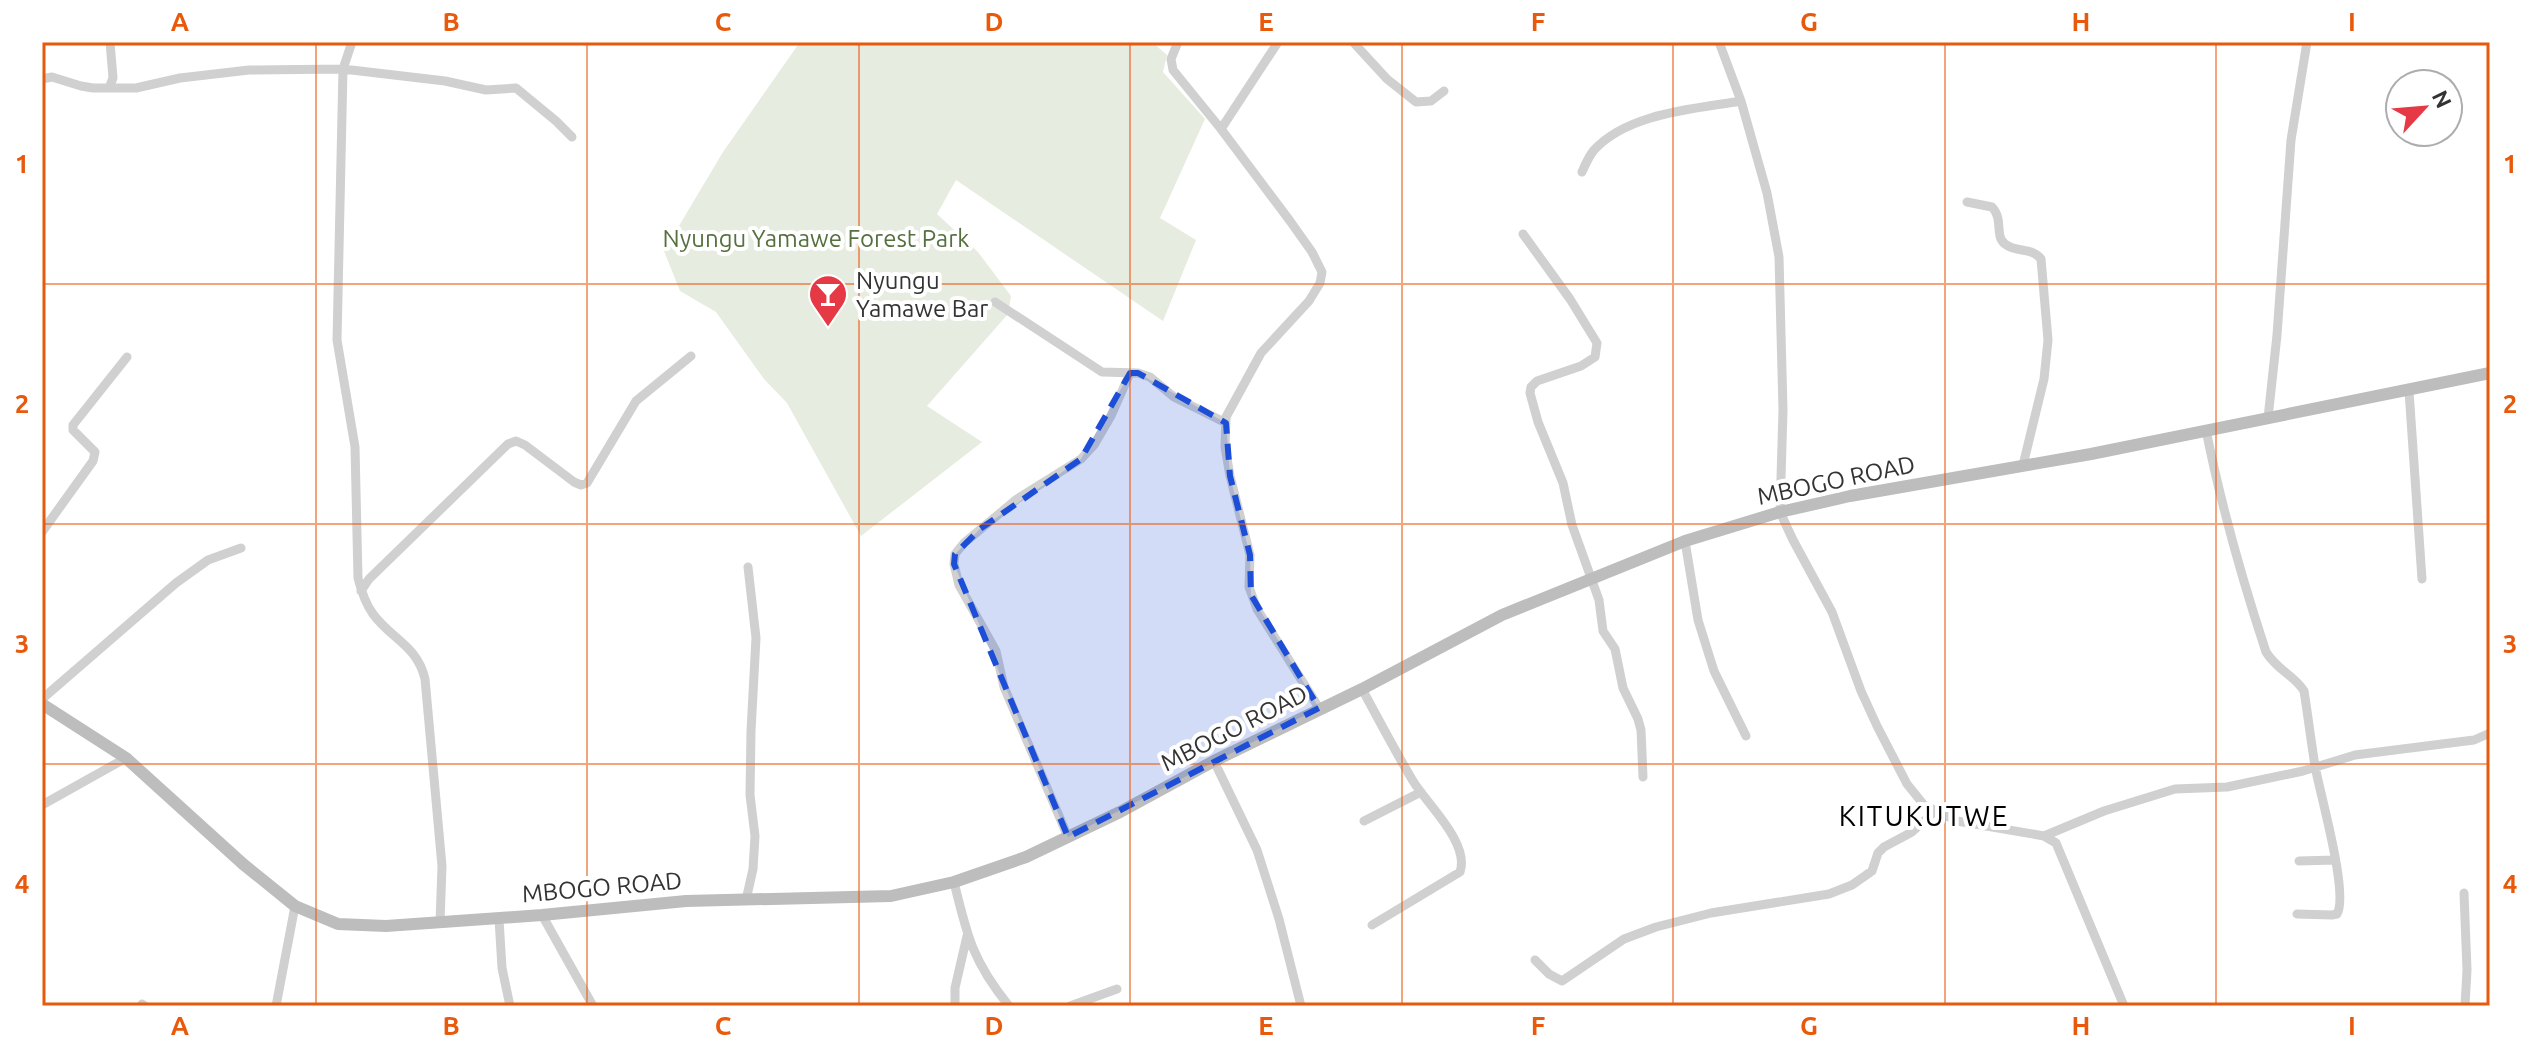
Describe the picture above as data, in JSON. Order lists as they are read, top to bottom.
{
  "streets": {
    "main road": ["MBOGO ROAD"]
  },
  "districts": ["KITUKUTWE"],
  "parks": ["Nyungu Yamawe Forest Park"],
  "places": {
    "bar": ["Nyungu Yamawe Bar"]
  },
  "north": "top right",
  "grid": {
    "columns": [
      "A",
      "B",
      "C",
      "D",
      "E",
      "F",
      "G",
      "H",
      "I"
    ],
    "rows": [
      "1",
      "2",
      "3",
      "4"
    ]
  }
}
